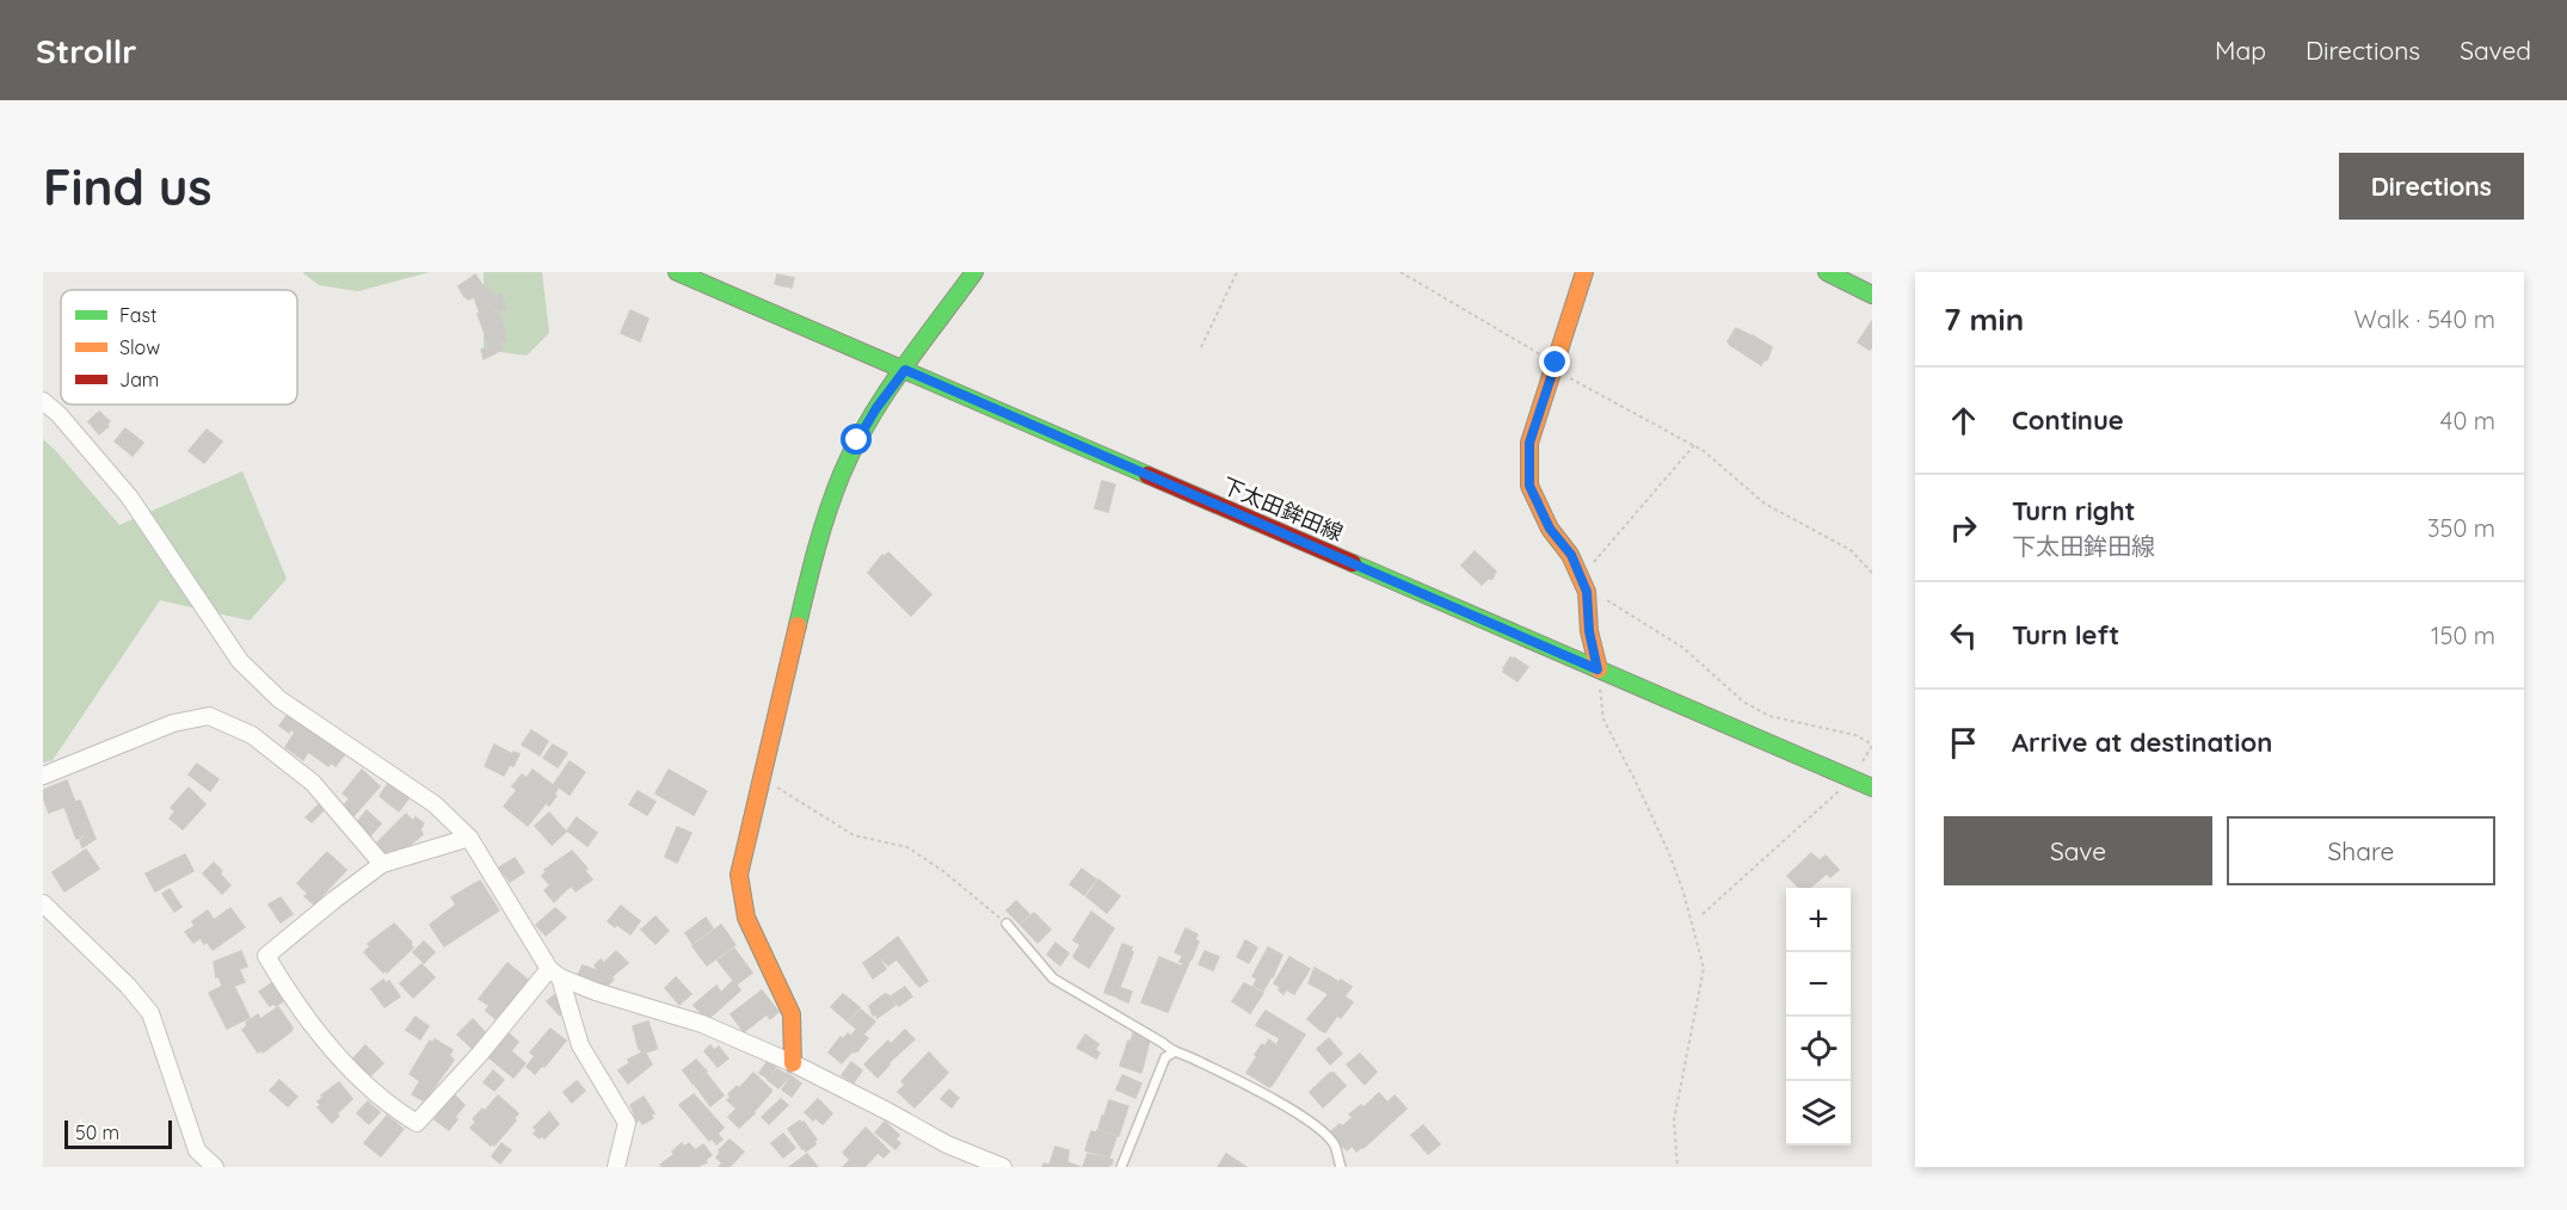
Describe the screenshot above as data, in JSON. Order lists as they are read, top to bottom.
{
  "streets": {
    "street": ["下太田鉾田線"]
  },
  "legend": ["Fast", "Slow", "Jam"],
  "scale_bar": "50 m",
  "page": {
    "header": "Strollr",
    "nav": ["Map", "Directions", "Saved"],
    "buttons": [
      "Directions",
      ["Save", "Share"]
    ],
    "title": "Find us",
    "heading": ["7 min", "Walk · 540 m"],
    "list": [
      ["Continue", "40 m"],
      ["Turn right", "下太田鉾田線", "350 m"],
      ["Turn left", "150 m"],
      "Arrive at destination"
    ],
    "map_buttons": ["+", "−"],
    "scale": "50 m"
  }
}
